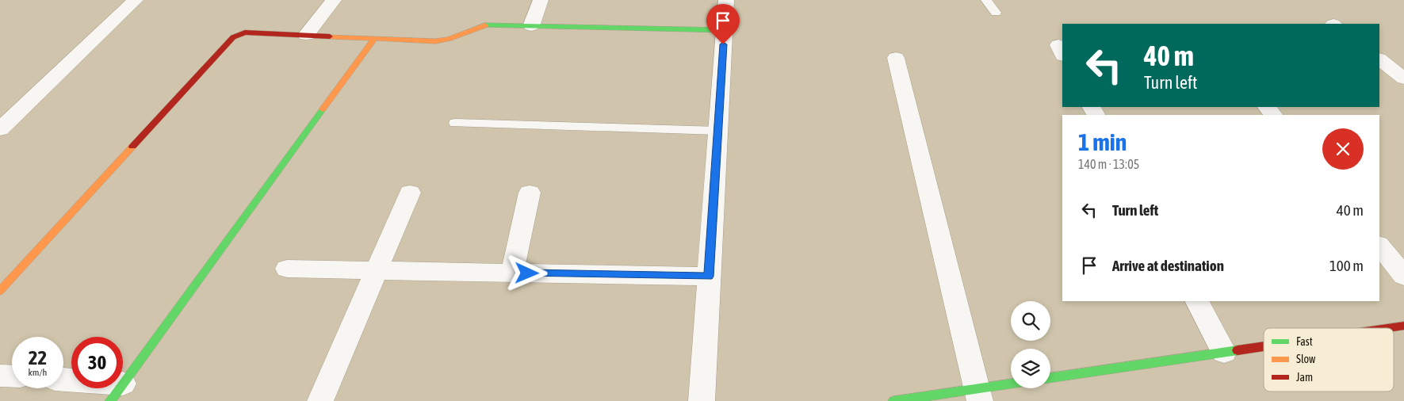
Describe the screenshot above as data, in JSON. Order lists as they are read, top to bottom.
{
  "legend": ["Fast", "Slow", "Jam"],
  "page": {
    "turn": ["40 m", "Turn left"],
    "heading": ["1 min", "140 m · 13:05"],
    "list": [
      {
        "name": "Turn left",
        "value": "40 m"
      },
      {
        "name": "Arrive at destination",
        "value": "100 m"
      }
    ],
    "speed": "22 km/h",
    "limit": "30"
  }
}
